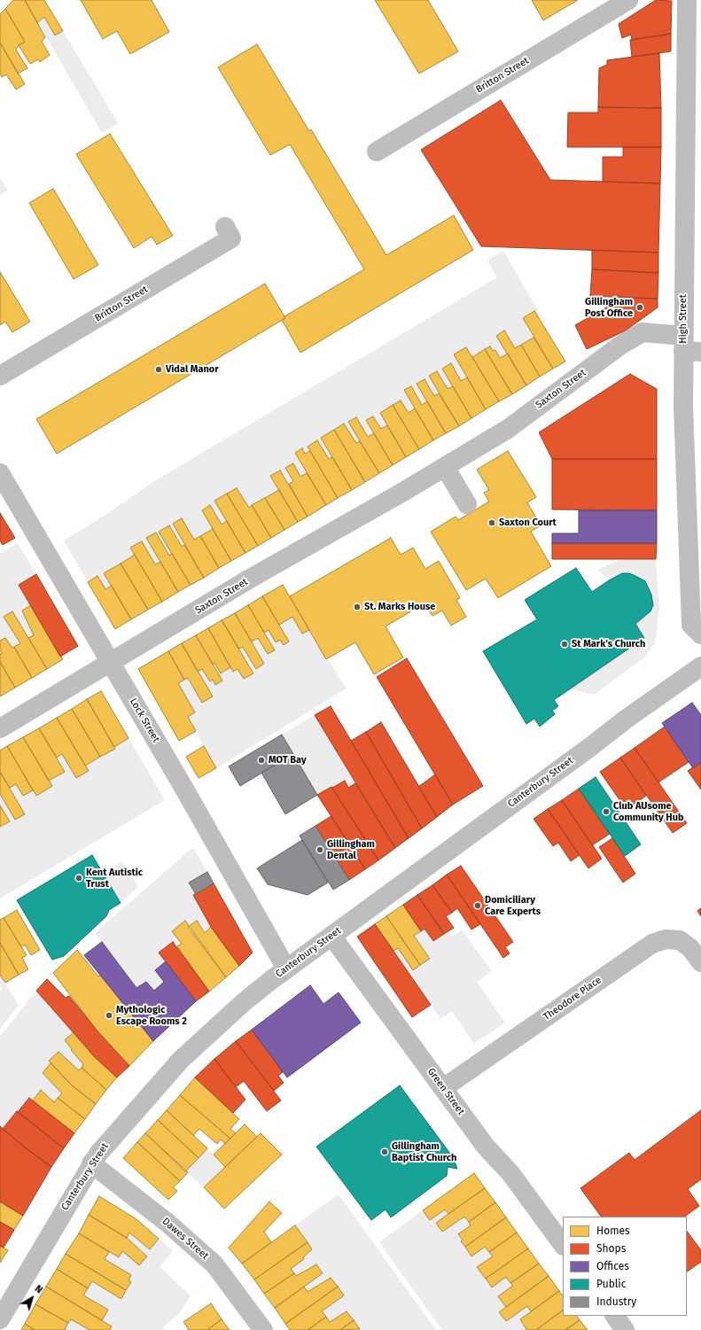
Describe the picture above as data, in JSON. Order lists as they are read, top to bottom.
{
  "streets": {
    "street": [
      "Britton Street",
      "High Street",
      "Saxton Street",
      "Lock Street",
      "Canterbury Street",
      "Theodore Place",
      "Green Street",
      "Dawes Street"
    ]
  },
  "crossings": [
    ["High Street", "Saxton Street"],
    ["Saxton Street", "Lock Street"],
    ["Lock Street", "Canterbury Street"],
    ["Canterbury Street", "Green Street"],
    ["Canterbury Street", "Dawes Street"],
    ["Theodore Place", "Green Street"]
  ],
  "places": [
    "Gillingham Post Office",
    "Vidal Manor",
    "Saxton Court",
    "St. Marks House",
    "St Mark's Church",
    "MOT Bay",
    "Club AUsome Community Hub",
    "Gillingham Dental",
    "Kent Autistic Trust",
    "Domiciliary Care Experts",
    "Mythologic Escape Rooms 2",
    "Gillingham Baptist Church"
  ],
  "legend": [
    "Homes",
    "Shops",
    "Offices",
    "Public",
    "Industry"
  ],
  "north": "top right"
}
